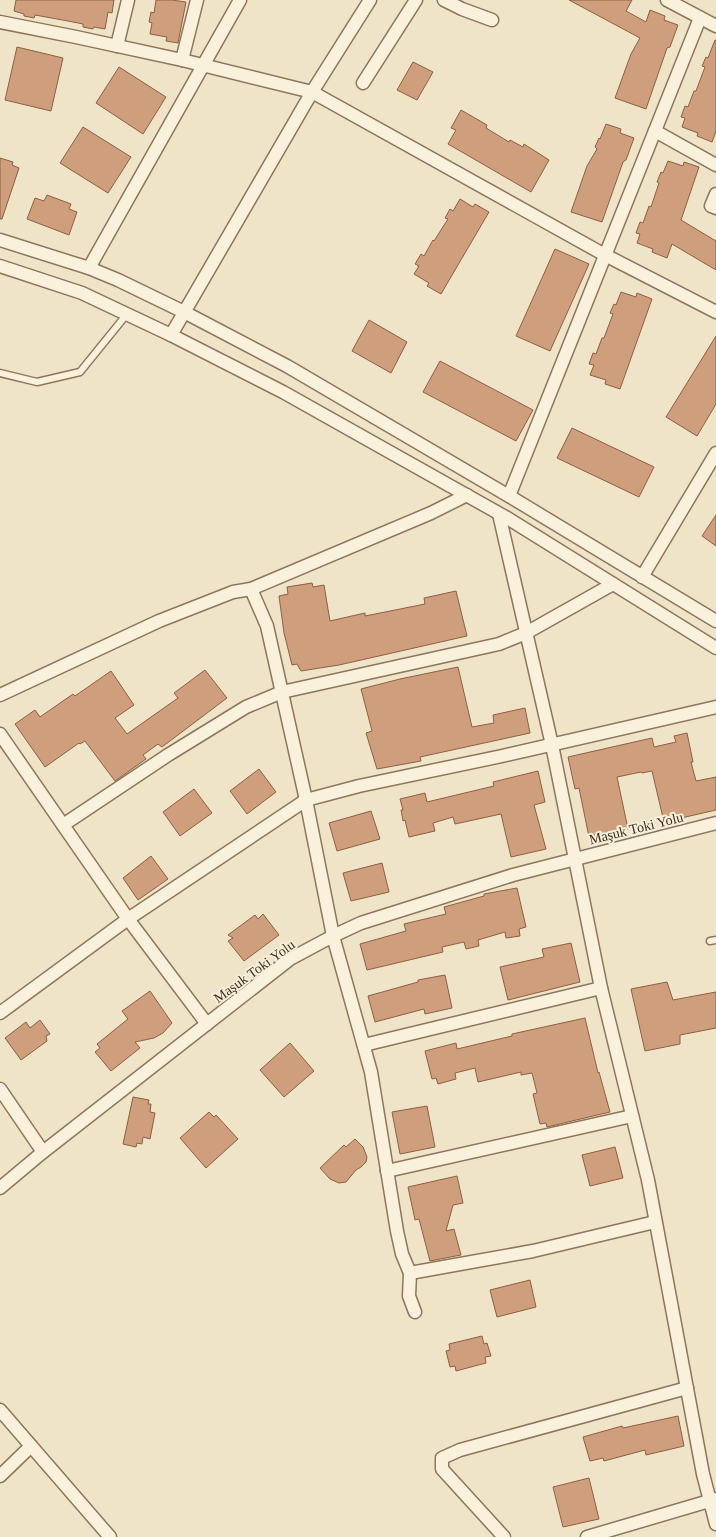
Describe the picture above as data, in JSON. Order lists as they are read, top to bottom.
{
  "streets": {
    "street": ["Maşuk Toki Yolu"]
  }
}
